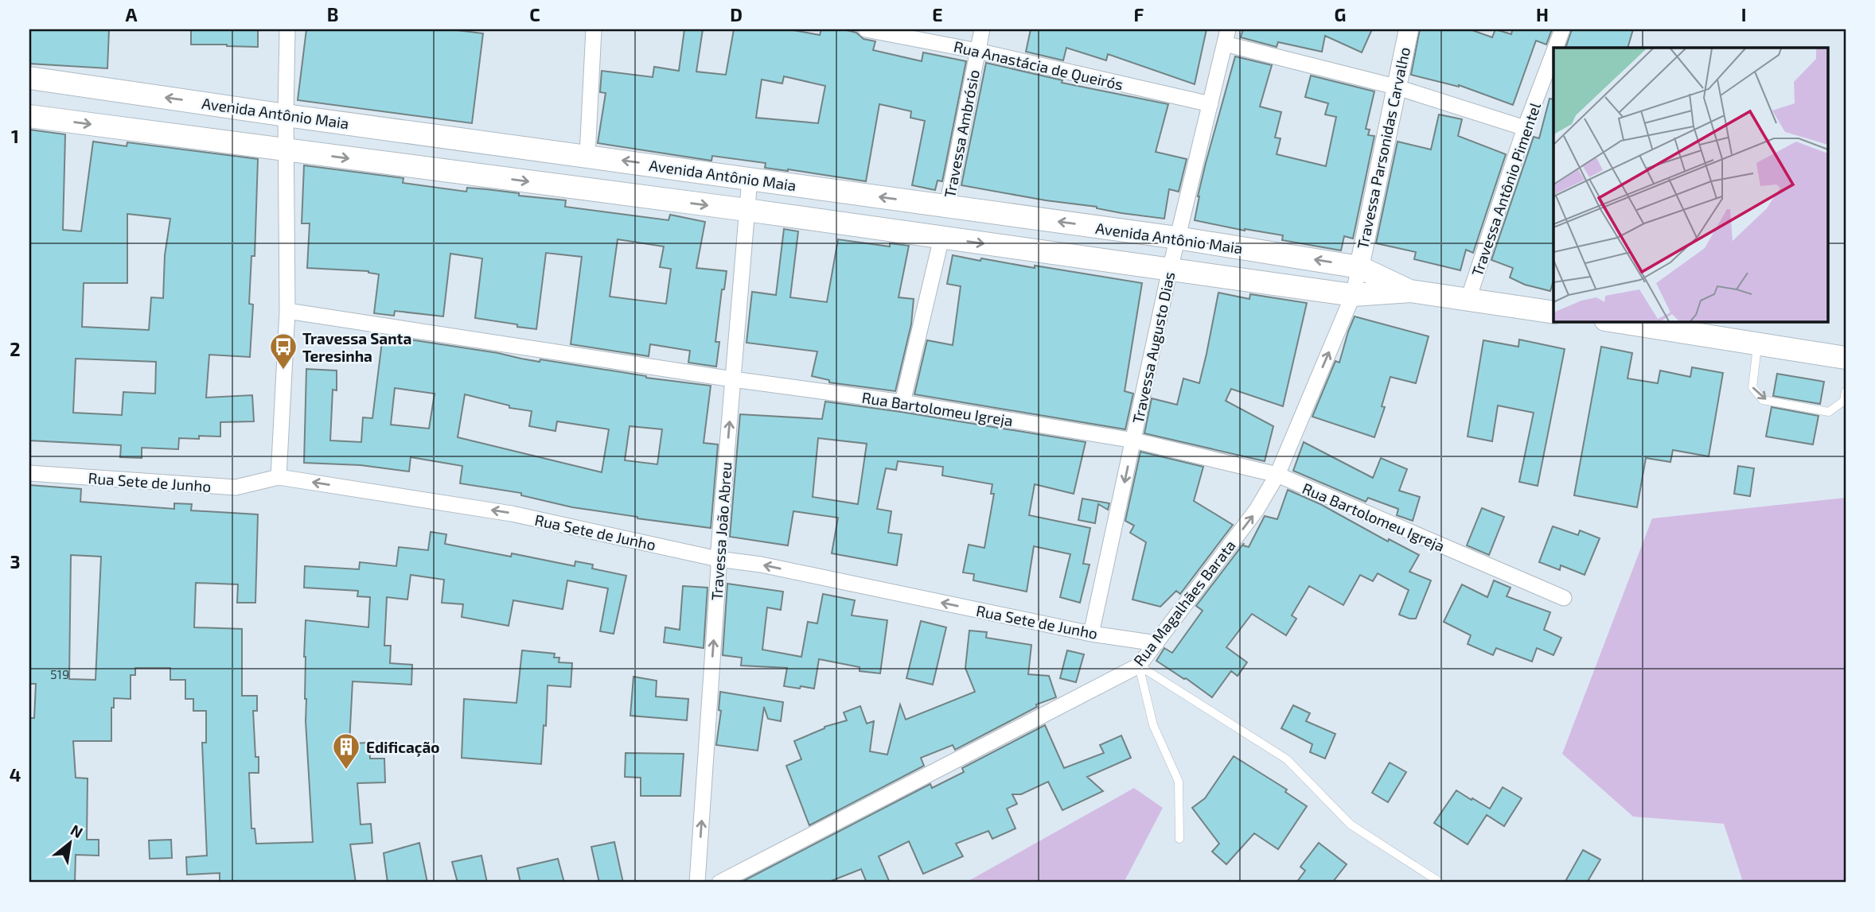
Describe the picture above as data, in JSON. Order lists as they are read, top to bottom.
{
  "streets": {
    "main road": ["Avenida Antônio Maia"],
    "street": [
      "Rua Anastácia de Queirós",
      "Travessa Ambrósio",
      "Travessa Parsonidas Carvalho",
      "Travessa Antônio Pimentel",
      "Travessa Augusto Dias",
      "Rua Bartolomeu Igreja",
      "Rua Sete de Junho",
      "Travessa João Abreu",
      "Rua Magalhães Barata"
    ]
  },
  "crossings": [
    ["Rua Anastácia de Queirós", "Travessa Ambrósio"],
    ["Rua Anastácia de Queirós", "Travessa Augusto Dias"],
    ["Avenida Antônio Maia", "Travessa Ambrósio"],
    ["Avenida Antônio Maia", "Travessa Parsonidas Carvalho"],
    ["Avenida Antônio Maia", "Travessa Antônio Pimentel"],
    ["Avenida Antônio Maia", "Travessa Augusto Dias"],
    ["Avenida Antônio Maia", "Travessa João Abreu"],
    ["Avenida Antônio Maia", "Rua Magalhães Barata"],
    ["Travessa Parsonidas Carvalho", "Rua Magalhães Barata"],
    ["Travessa Augusto Dias", "Rua Bartolomeu Igreja"],
    ["Travessa Augusto Dias", "Rua Sete de Junho"],
    ["Rua Bartolomeu Igreja", "Travessa João Abreu"],
    ["Rua Bartolomeu Igreja", "Rua Magalhães Barata"],
    ["Rua Sete de Junho", "Travessa João Abreu"],
    ["Rua Sete de Junho", "Rua Magalhães Barata"]
  ],
  "one_way": ["Rua Sete de Junho", "Travessa João Abreu", "Rua Magalhães Barata"],
  "places": {
    "bus stop": ["Travessa Santa Teresinha"],
    "building": ["Edificação"]
  },
  "house_numbers": ["519"],
  "north": "top right",
  "grid": {
    "columns": [
      "A",
      "B",
      "C",
      "D",
      "E",
      "F",
      "G",
      "H",
      "I"
    ],
    "rows": [
      "1",
      "2",
      "3",
      "4"
    ]
  }
}
